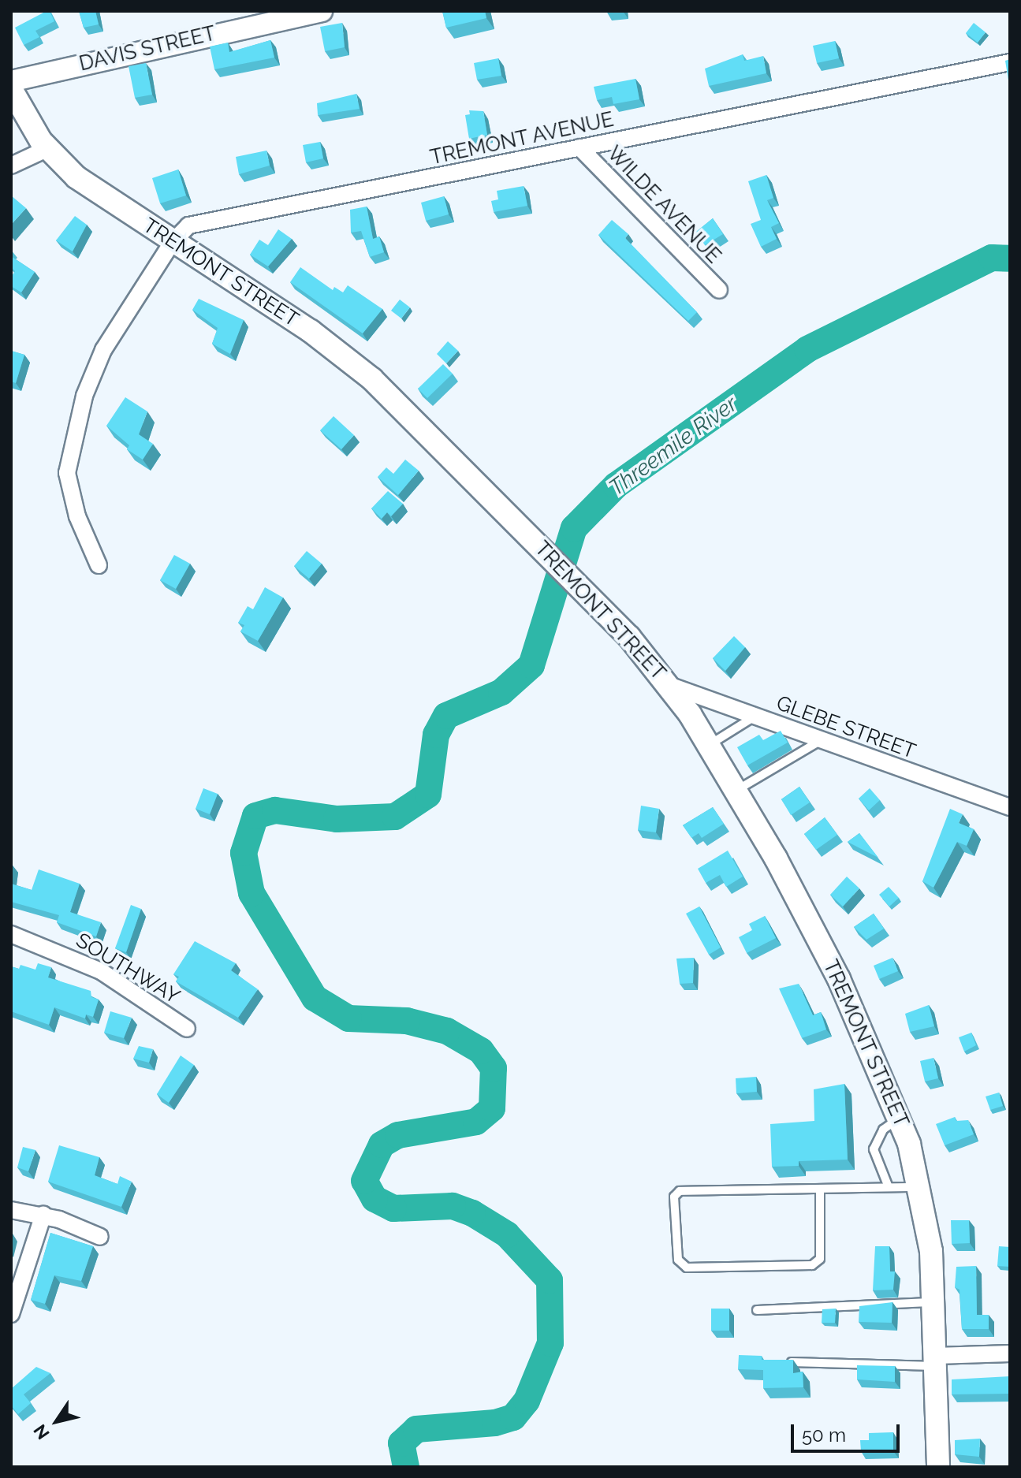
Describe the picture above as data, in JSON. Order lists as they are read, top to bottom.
{
  "streets": {
    "main road": ["TREMONT STREET"],
    "street": [
      "DAVIS STREET",
      "TREMONT AVENUE",
      "WILDE AVENUE",
      "GLEBE STREET",
      "SOUTHWAY"
    ]
  },
  "crossings": [
    ["TREMONT AVENUE", "WILDE AVENUE"],
    ["TREMONT AVENUE", "TREMONT STREET"],
    ["TREMONT STREET", "GLEBE STREET"]
  ],
  "water": ["Threemile River"],
  "scale_bar": "50 m",
  "north": "bottom left"
}
